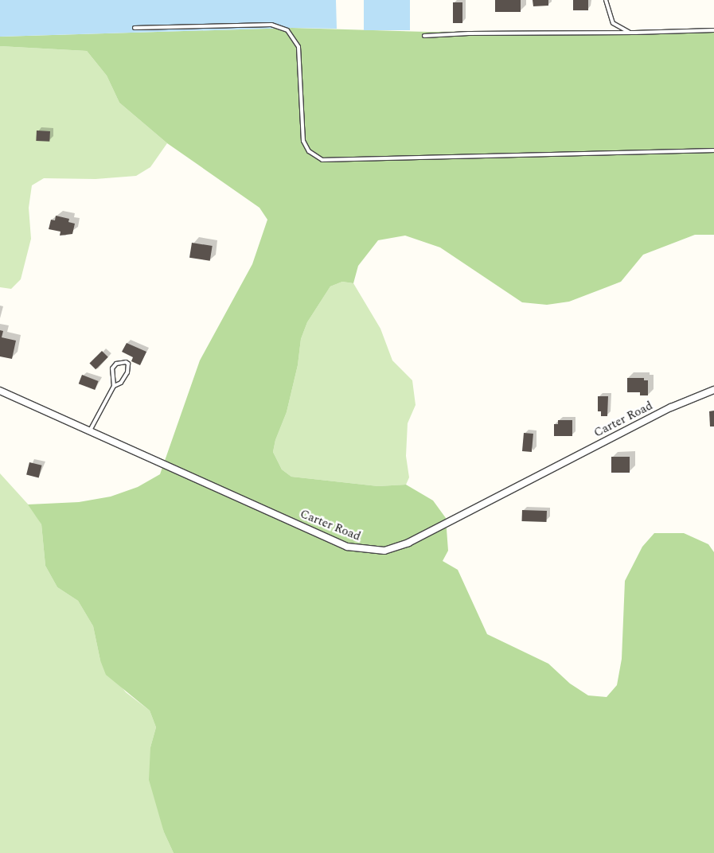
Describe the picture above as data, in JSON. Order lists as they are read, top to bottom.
{
  "streets": {
    "street": ["Carter Road"]
  }
}
